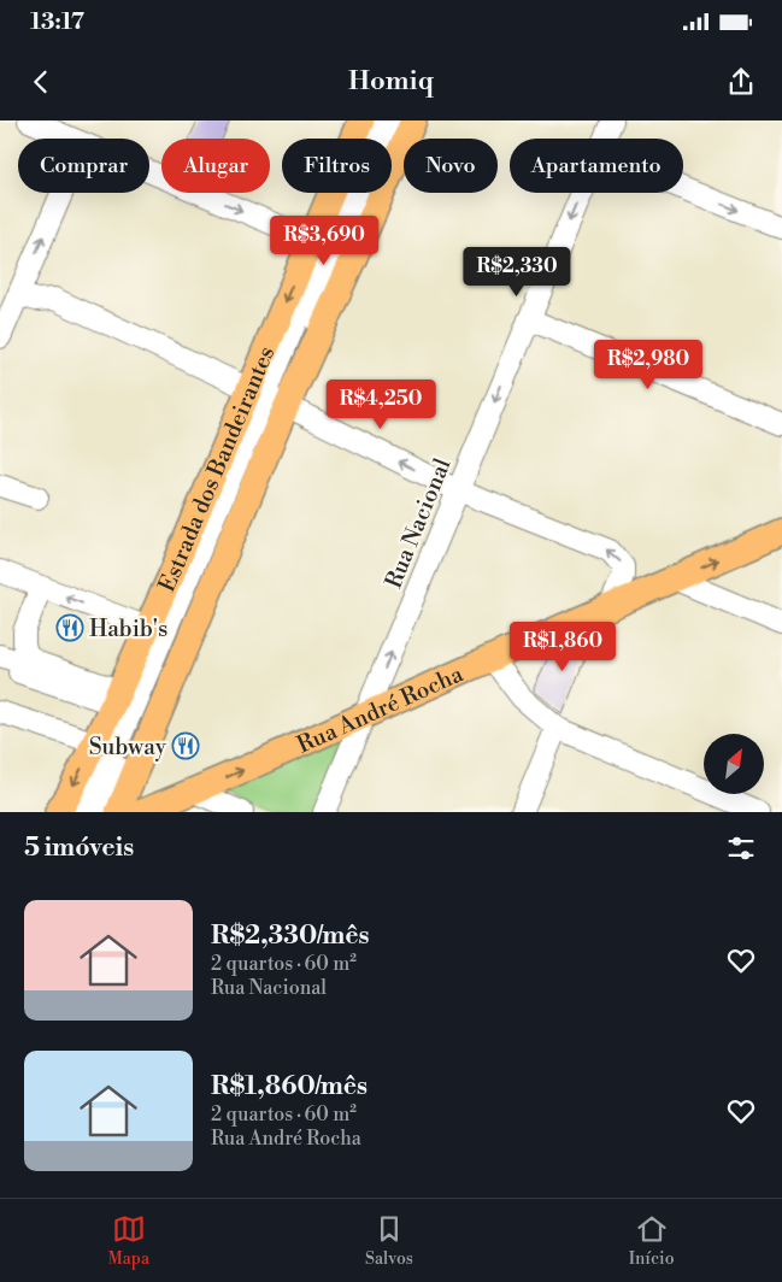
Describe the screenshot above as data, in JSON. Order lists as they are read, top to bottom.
{
  "streets": {
    "main road": ["Estrada dos Bandeirantes", "Rua André Rocha"],
    "street": ["Rua Nacional"]
  },
  "crossings": [
    ["Rua Nacional", "Rua André Rocha"]
  ],
  "one_way": ["Rua André Rocha"],
  "places": {
    "restaurant": ["Habib's", "Subway"]
  },
  "north": "top right",
  "page": {
    "status": "13:17",
    "header": "Homiq",
    "chip": [
      "Comprar",
      "Alugar",
      "Filtros",
      "Novo",
      "Apartamento"
    ],
    "price": [
      "R$3,690",
      "R$2,330",
      "R$2,980",
      "R$4,250",
      "R$1,860"
    ],
    "heading": "5 imóveis",
    "list": [
      {
        "name": "R$2,330/mês",
        "note": "2 quartos · 60 m² · Rua Nacional"
      },
      {
        "name": "R$1,860/mês",
        "note": "2 quartos · 60 m² · Rua André Rocha"
      }
    ],
    "tabs": ["Mapa", "Salvos", "Início"]
  }
}
